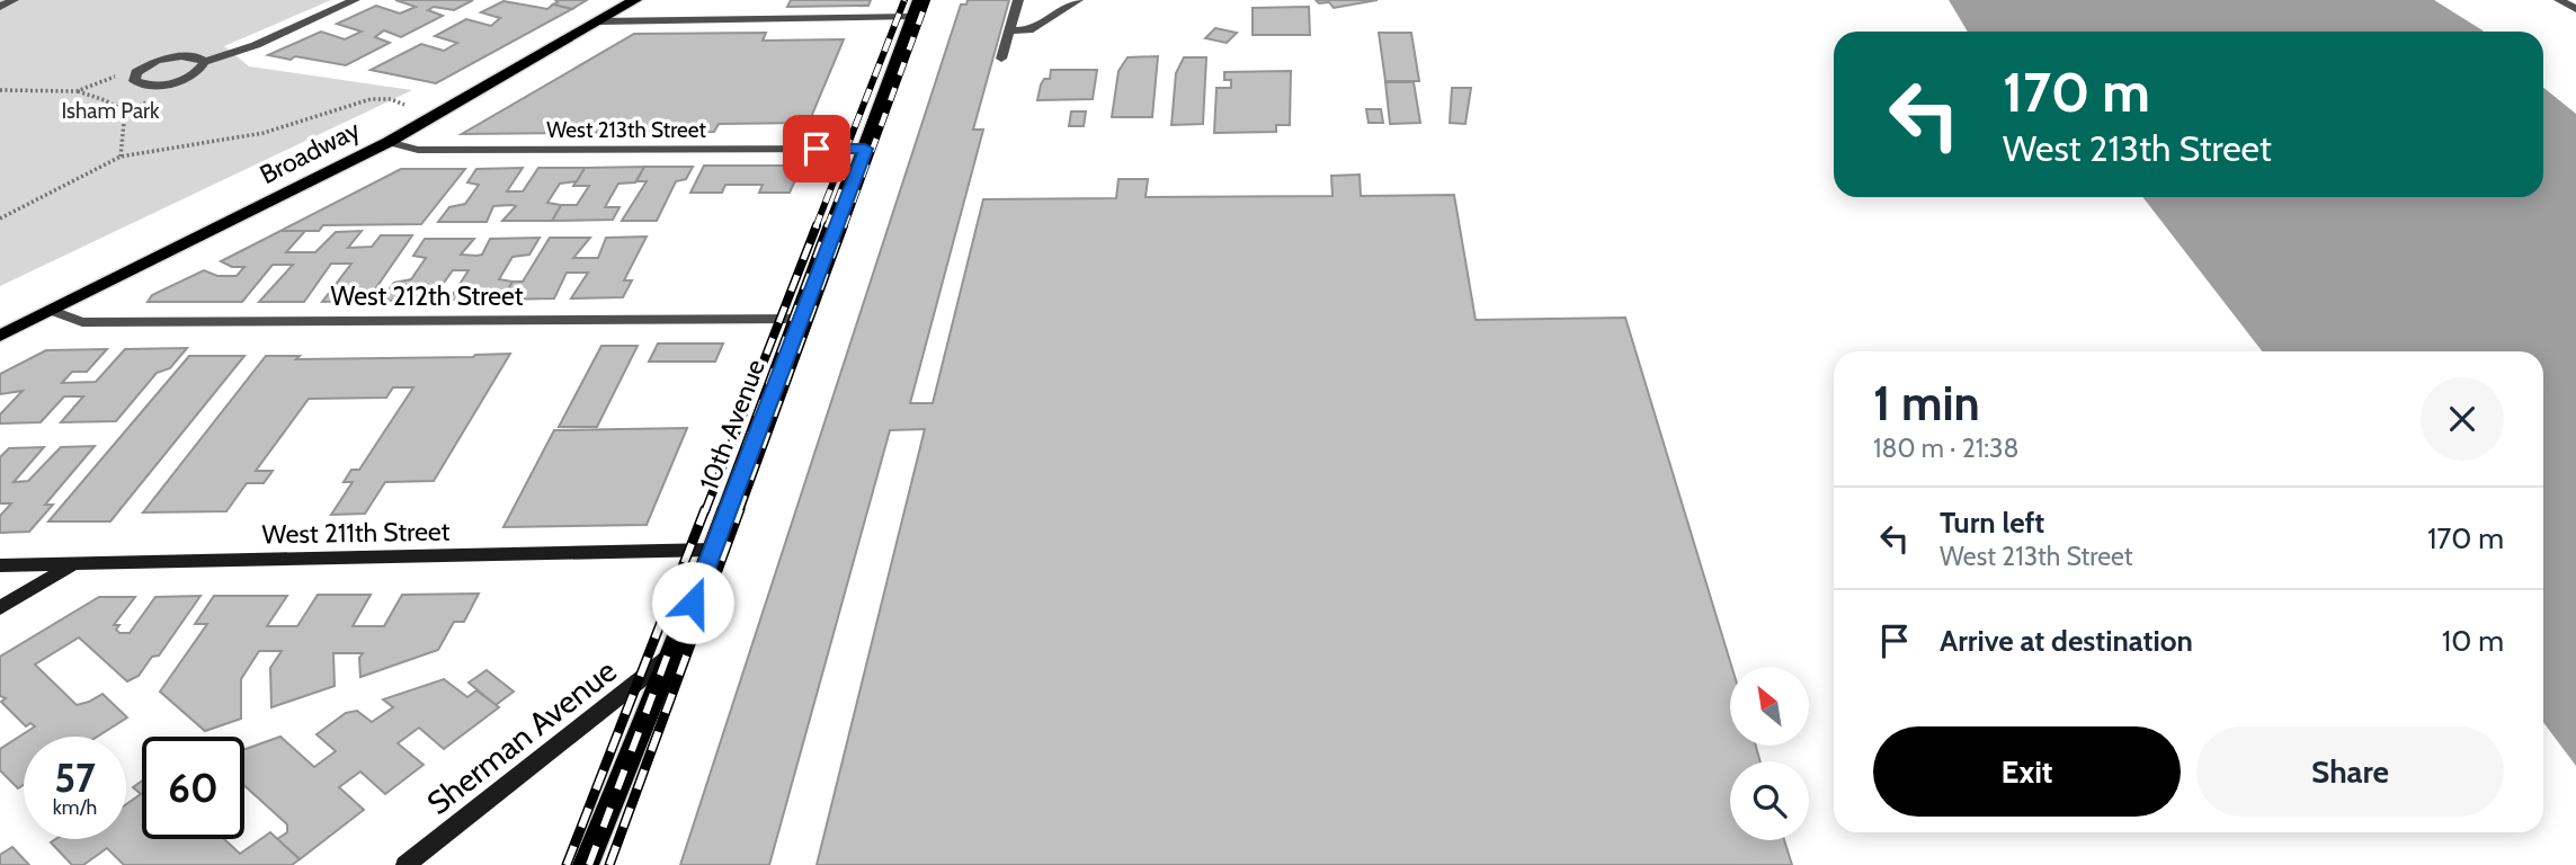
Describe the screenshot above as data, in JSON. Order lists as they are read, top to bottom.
{
  "streets": {
    "main road": ["Broadway", "10th Avenue"],
    "street": [
      "West 213th Street",
      "West 212th Street",
      "West 211th Street",
      "Sherman Avenue"
    ]
  },
  "crossings": [
    ["West 213th Street", "Broadway"],
    ["West 213th Street", "10th Avenue"],
    ["Broadway", "West 212th Street"],
    ["West 212th Street", "10th Avenue"],
    ["10th Avenue", "West 211th Street"],
    ["10th Avenue", "Sherman Avenue"]
  ],
  "parks": ["Isham Park"],
  "north": "top left",
  "page": {
    "turn": ["170 m", "West 213th Street"],
    "heading": ["1 min", "180 m · 21:38"],
    "list": [
      {
        "name": "Turn left",
        "note": "West 213th Street",
        "value": "170 m"
      },
      {
        "name": "Arrive at destination",
        "value": "10 m"
      }
    ],
    "buttons": ["Exit", "Share"],
    "speed": "57 km/h",
    "limit": "60"
  }
}
